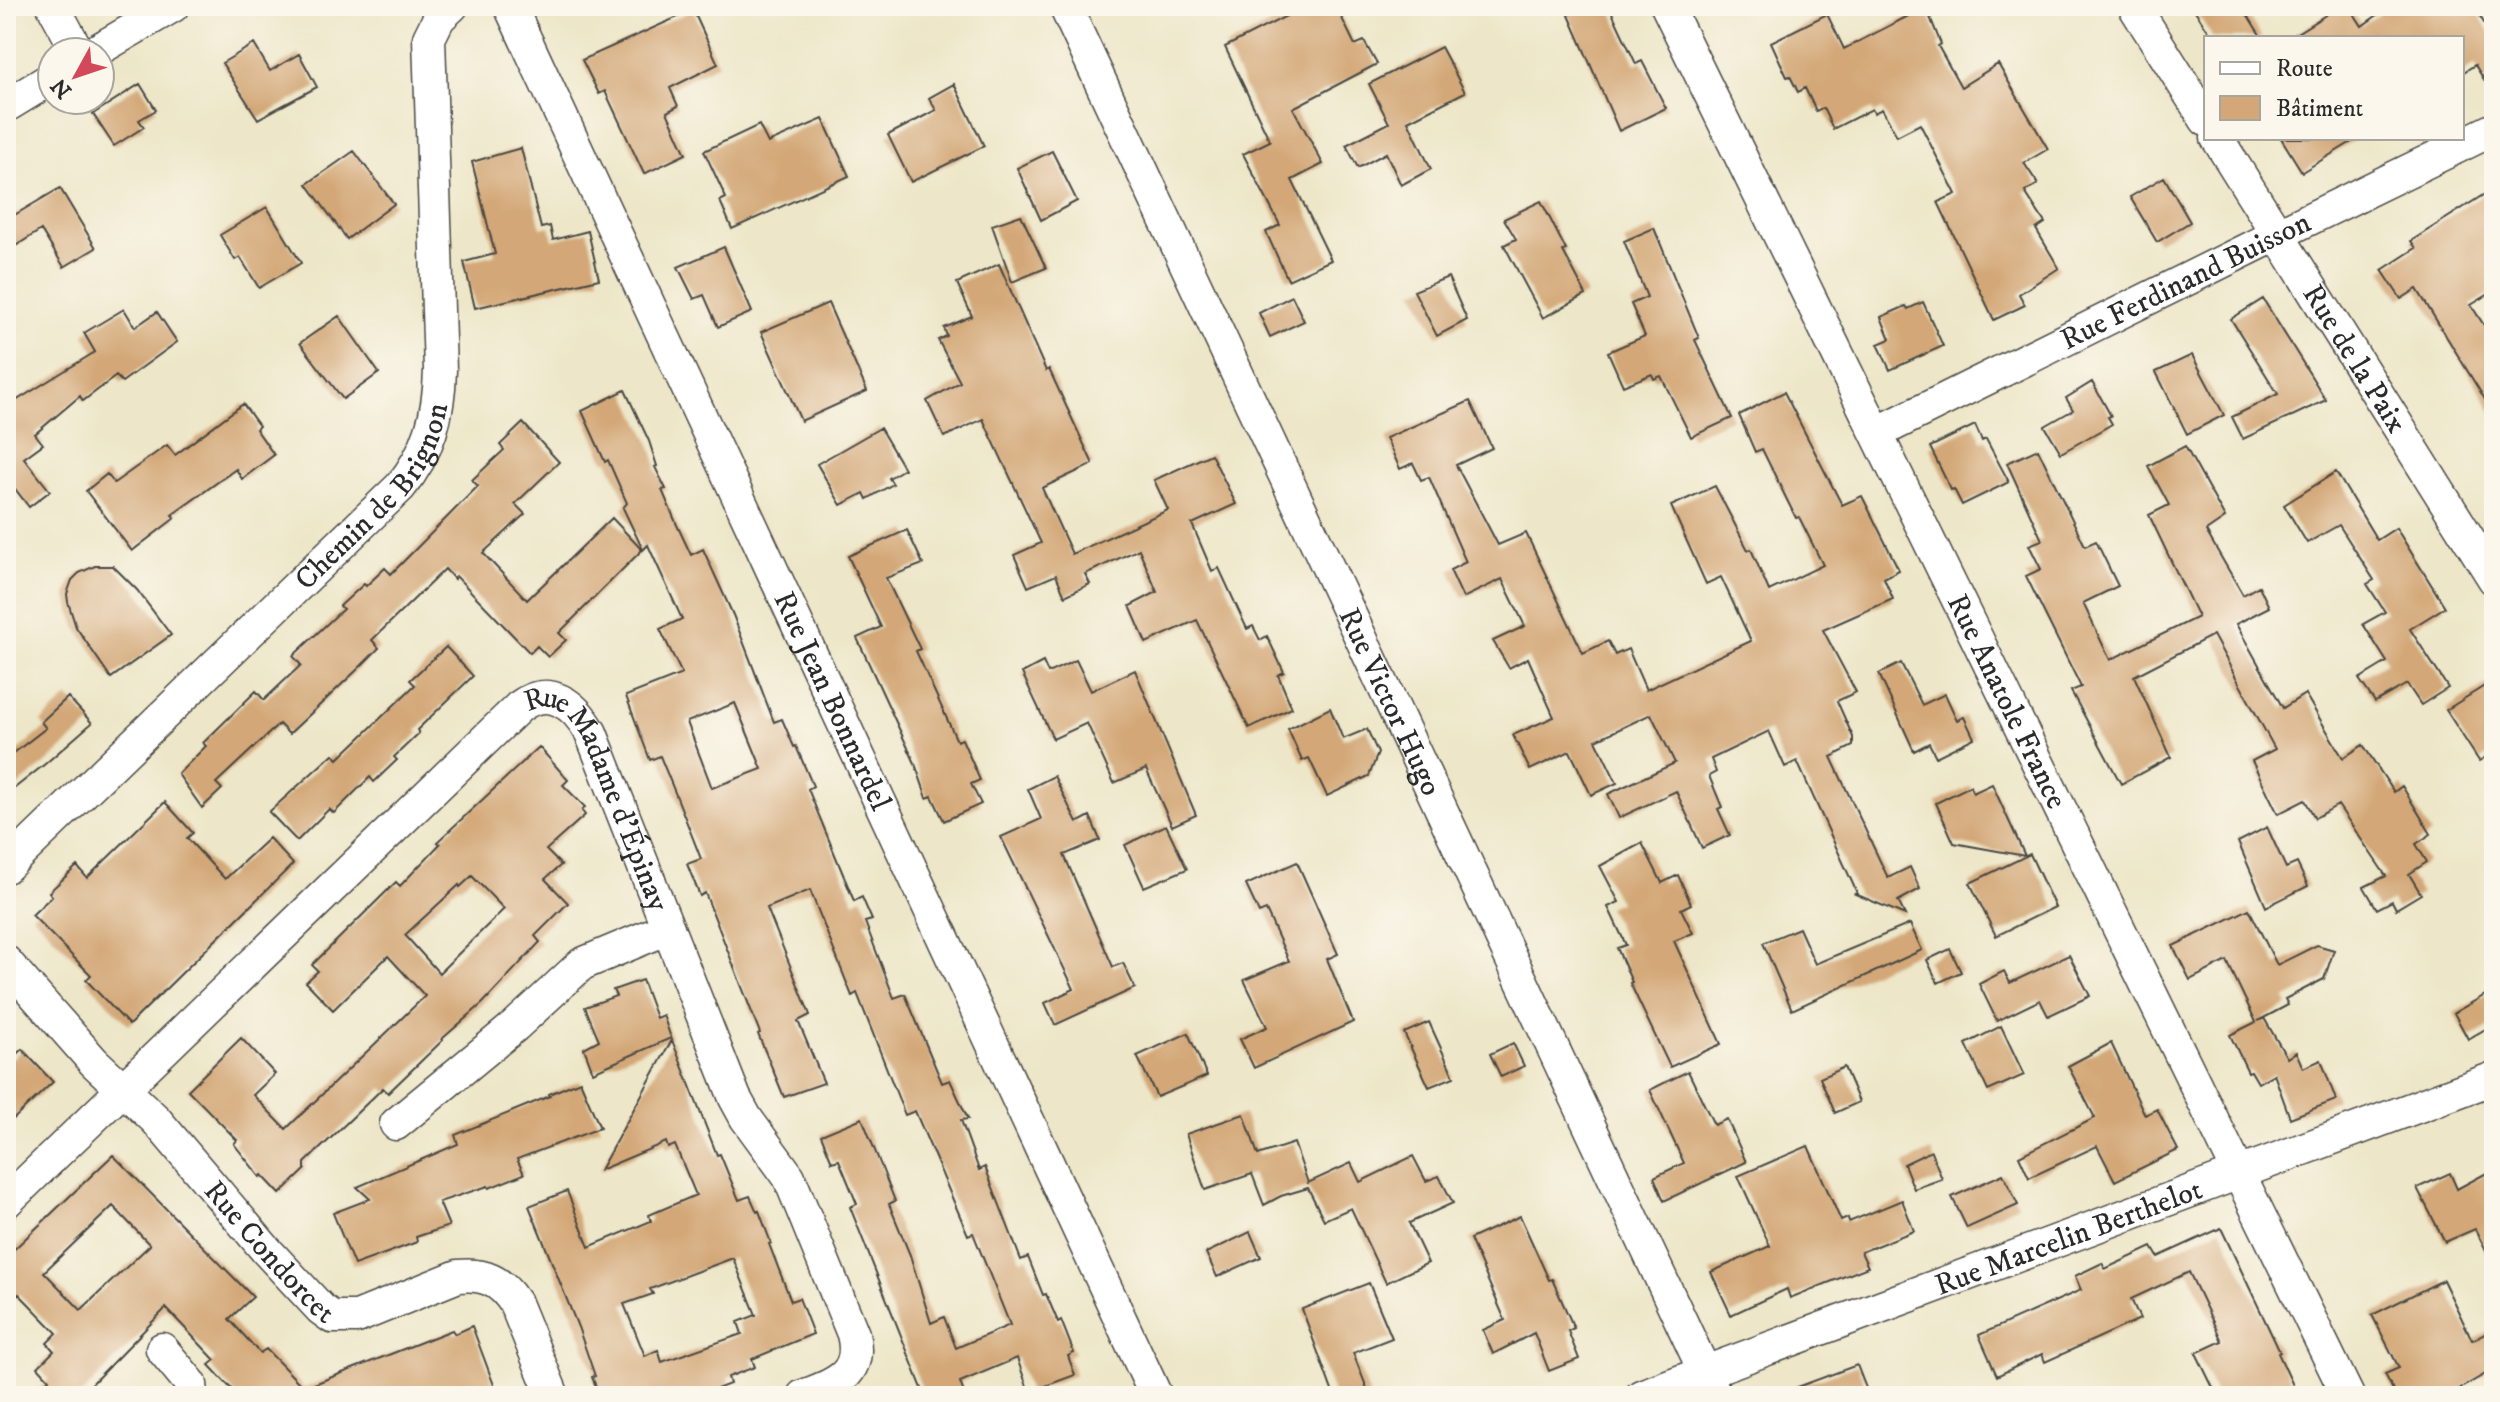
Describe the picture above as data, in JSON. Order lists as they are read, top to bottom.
{
  "streets": {
    "street": [
      "Rue Ferdinand Buisson",
      "Rue de la Paix",
      "Chemin de Brignon",
      "Rue Jean Bonnardel",
      "Rue Victor Hugo",
      "Rue Anatole France",
      "Rue Madame d'Épinay",
      "Rue Marcelin Berthelot",
      "Rue Condorcet"
    ]
  },
  "crossings": [
    ["Rue Ferdinand Buisson", "Rue de la Paix"],
    ["Rue Ferdinand Buisson", "Rue Anatole France"],
    ["Rue Victor Hugo", "Rue Marcelin Berthelot"],
    ["Rue Anatole France", "Rue Marcelin Berthelot"],
    ["Rue Madame d'Épinay", "Rue Condorcet"]
  ],
  "legend": ["Route", "Bâtiment"],
  "north": "bottom left"
}
